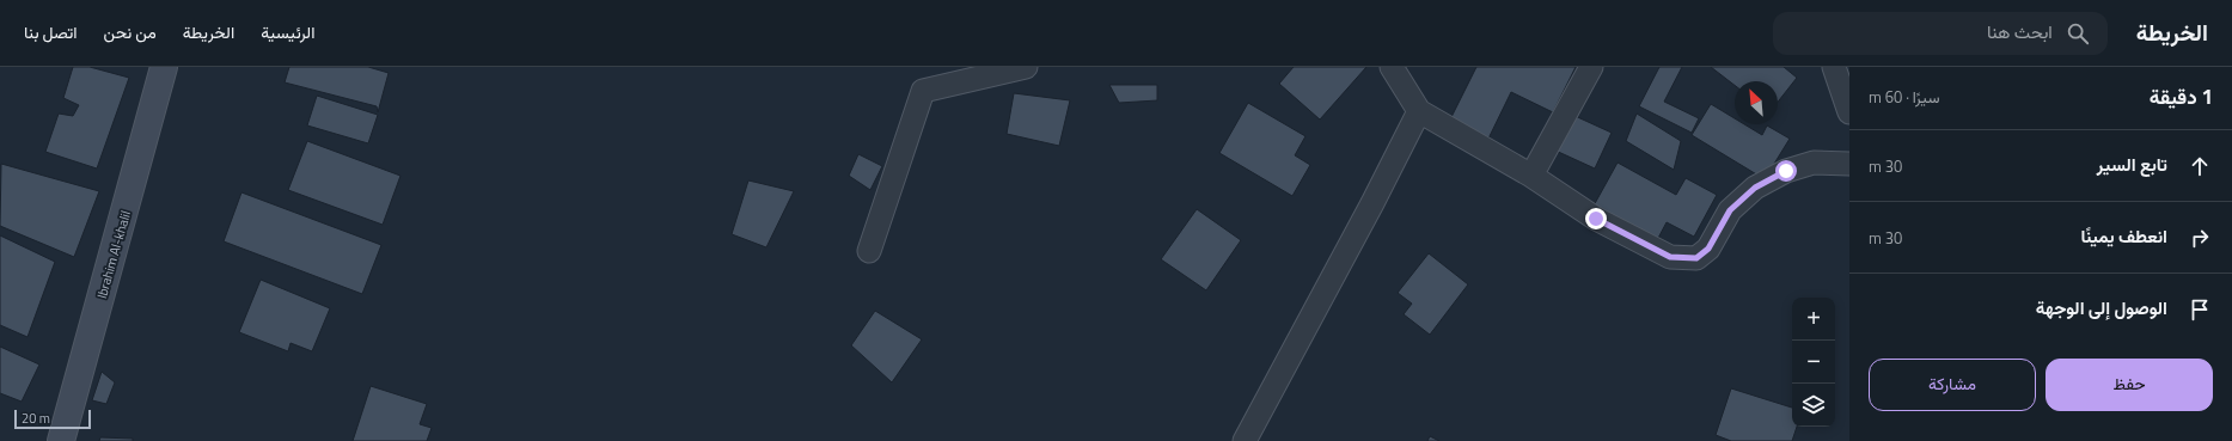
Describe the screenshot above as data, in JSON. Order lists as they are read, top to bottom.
{
  "streets": {
    "street": ["Ibrahim Al-khalil"]
  },
  "scale_bar": "20 m",
  "north": "top left",
  "page": {
    "header": "الخريطة",
    "search": "ابحث هنا",
    "nav": [
      "الرئيسية",
      "الخريطة",
      "من نحن",
      "اتصل بنا"
    ],
    "heading": ["1 دقيقة", "سيرًا · 60 m"],
    "list": [
      ["تابع السير", "30 m"],
      ["انعطف يمينًا", "30 m"],
      "الوصول إلى الوجهة"
    ],
    "map_buttons": ["+", "−"],
    "buttons": ["حفظ", "مشاركة"],
    "scale": "20 m"
  }
}
